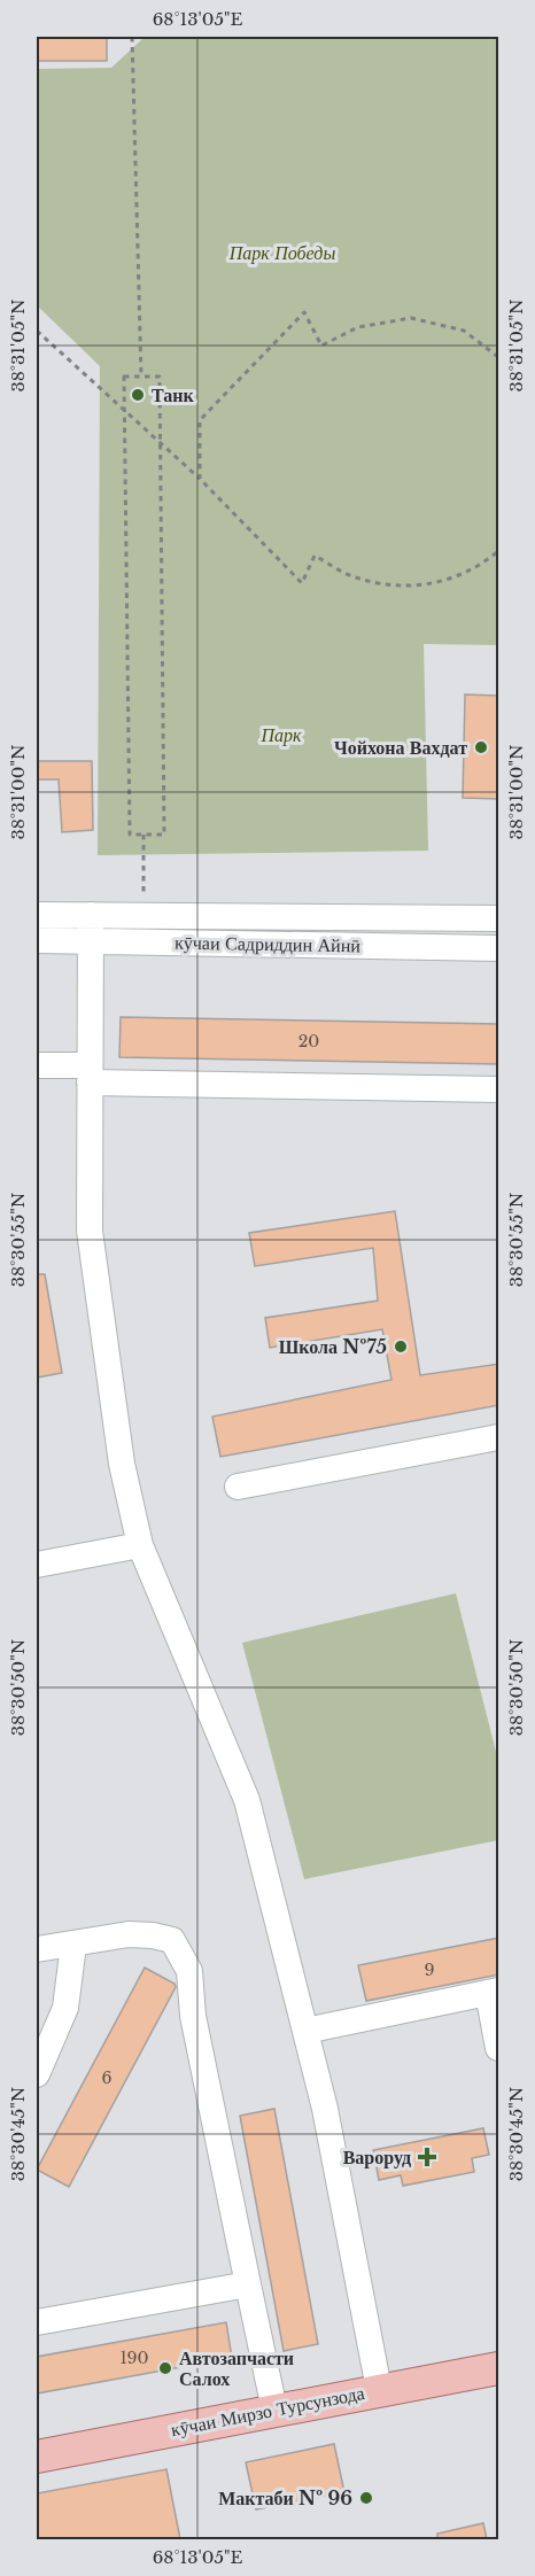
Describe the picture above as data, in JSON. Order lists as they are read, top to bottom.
{
  "streets": {
    "main road": ["кӯчаи Мирзо Турсунзода"],
    "street": ["кӯчаи Садриддин Айнӣ"]
  },
  "parks": ["Парк Победы", "Парк"],
  "places": {
    "other": [
      "Танк",
      "Чойхона Вахдат",
      "Школа №75",
      "Автозапчасти Салох",
      "Мактаби № 96"
    ],
    "health": ["Вароруд"]
  },
  "house_numbers": [
    "20",
    "9",
    "6",
    "190"
  ],
  "coordinates": [
    "68°13'05\"E",
    "38°31'05\"N",
    "38°31'00\"N",
    "38°30'55\"N",
    "38°30'50\"N",
    "38°30'45\"N"
  ]
}
